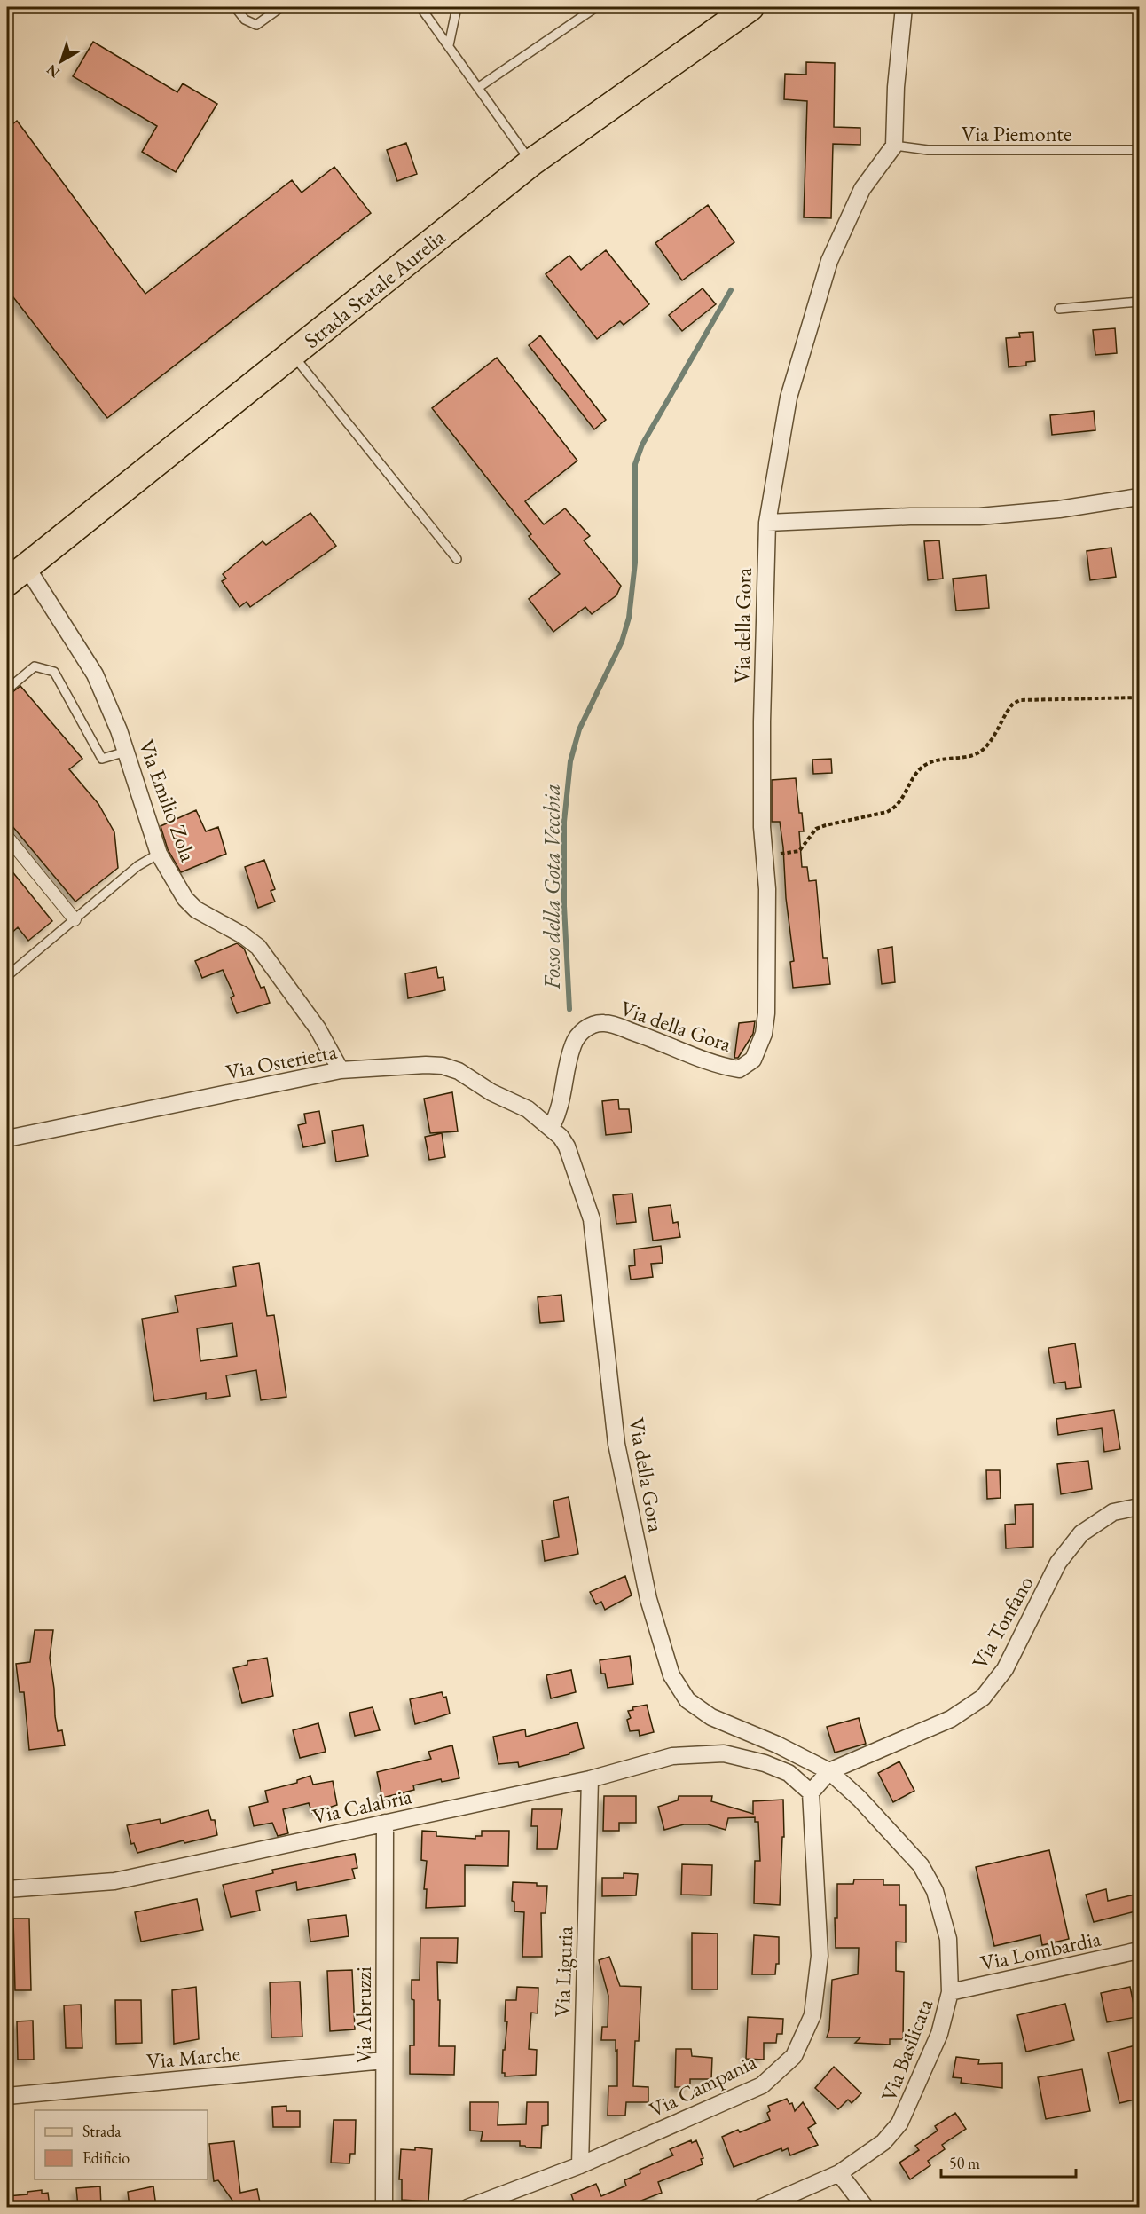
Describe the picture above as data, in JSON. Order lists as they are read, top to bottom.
{
  "streets": {
    "main road": ["Strada Statale Aurelia"],
    "street": [
      "Via della Gora",
      "Via Emilio Zola",
      "Via Osterietta",
      "Via Tonfano",
      "Via Calabria",
      "Via Lombardia",
      "Via Liguria",
      "Via Abruzzi",
      "Via Basilicata",
      "Via Marche",
      "Via Campania"
    ],
    "lane": ["Via Piemonte"]
  },
  "crossings": [
    ["Via Piemonte", "Via della Gora"],
    ["Strada Statale Aurelia", "Via Emilio Zola"],
    ["Via della Gora", "Via Osterietta"],
    ["Via della Gora", "Via Tonfano"],
    ["Via della Gora", "Via Basilicata"],
    ["Via Emilio Zola", "Via Osterietta"],
    ["Via Tonfano", "Via Basilicata"],
    ["Via Calabria", "Via Liguria"],
    ["Via Calabria", "Via Abruzzi"],
    ["Via Calabria", "Via Campania"],
    ["Via Lombardia", "Via Basilicata"],
    ["Via Liguria", "Via Campania"],
    ["Via Abruzzi", "Via Marche"]
  ],
  "water": ["Fosso della Gota Vecchia"],
  "legend": ["Strada", "Edificio"],
  "scale_bar": "50 m",
  "north": "bottom left"
}
